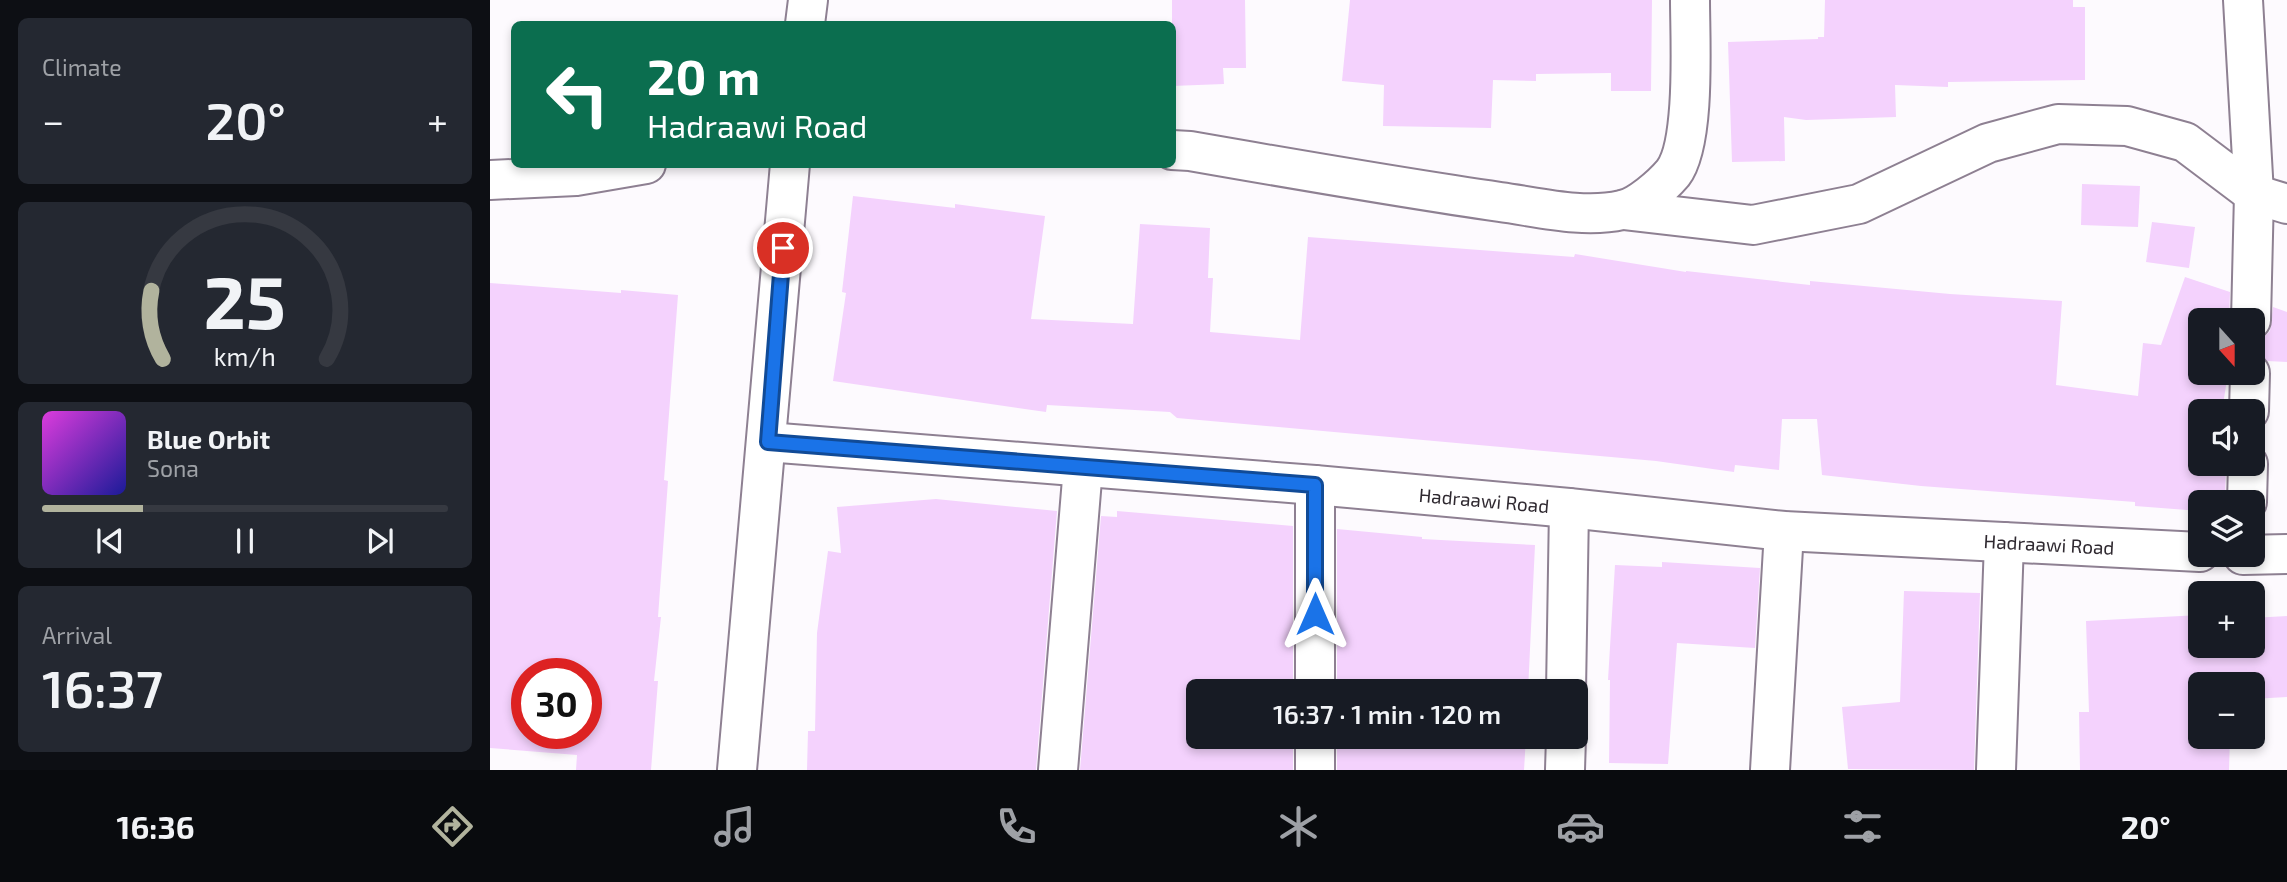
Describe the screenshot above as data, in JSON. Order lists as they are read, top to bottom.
{
  "streets": {
    "street": ["Hadraawi Road"]
  },
  "north": "bottom",
  "page": {
    "tile": [
      "Climate",
      ["Arrival", "16:37"]
    ],
    "turn": ["20 m", "Hadraawi Road"],
    "heat": ["−", "20°", "+"],
    "map_buttons": ["+", "−"],
    "song": ["Blue Orbit", "Sona"],
    "limit": "30",
    "trip": "16:37 · 1 min · 120 m",
    "tabs": ["16:36", "20°"],
    "gauge": ["25", "km/h"]
  }
}
